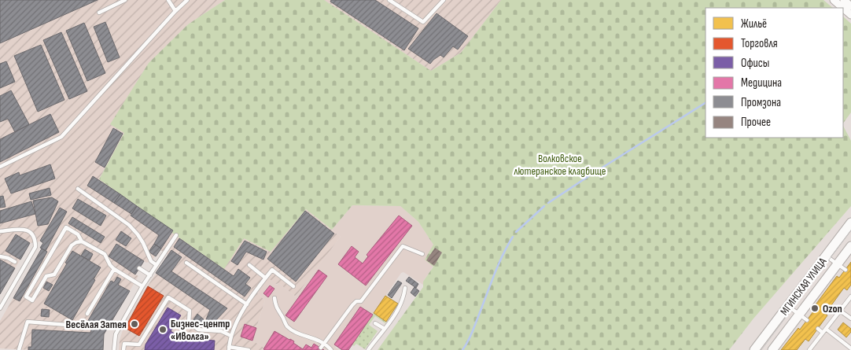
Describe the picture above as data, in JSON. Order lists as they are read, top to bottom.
{
  "streets": {
    "street": ["МГИНСКАЯ УЛИЦА"]
  },
  "parks": ["Волковское лютеранское кладбище"],
  "places": ["Ozon", "Весёлая Затея", "Бизнес-центр «Иволга»"],
  "legend": [
    "Жильё",
    "Торговля",
    "Офисы",
    "Медицина",
    "Промзона",
    "Прочее"
  ]
}
